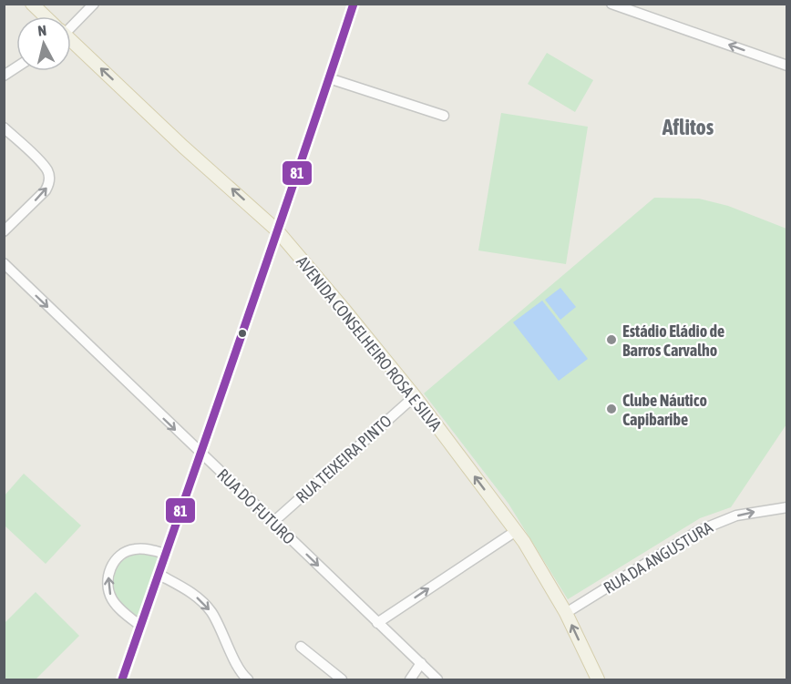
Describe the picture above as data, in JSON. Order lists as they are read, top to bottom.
{
  "streets": {
    "main road": ["AVENIDA CONSELHEIRO ROSA E SILVA"],
    "street": ["RUA TEIXEIRA PINTO", "RUA DO FUTURO", "RUA DA ANGUSTURA"]
  },
  "crossings": [
    ["AVENIDA CONSELHEIRO ROSA E SILVA", "RUA TEIXEIRA PINTO"],
    ["AVENIDA CONSELHEIRO ROSA E SILVA", "RUA DA ANGUSTURA"],
    ["RUA TEIXEIRA PINTO", "RUA DO FUTURO"]
  ],
  "one_way": ["AVENIDA CONSELHEIRO ROSA E SILVA", "RUA DO FUTURO", "RUA DA ANGUSTURA"],
  "districts": ["Aflitos"],
  "places": ["Estádio Eládio de Barros Carvalho", "Clube Náutico Capibaribe"],
  "lines": ["transit line 81"],
  "north": "top"
}
